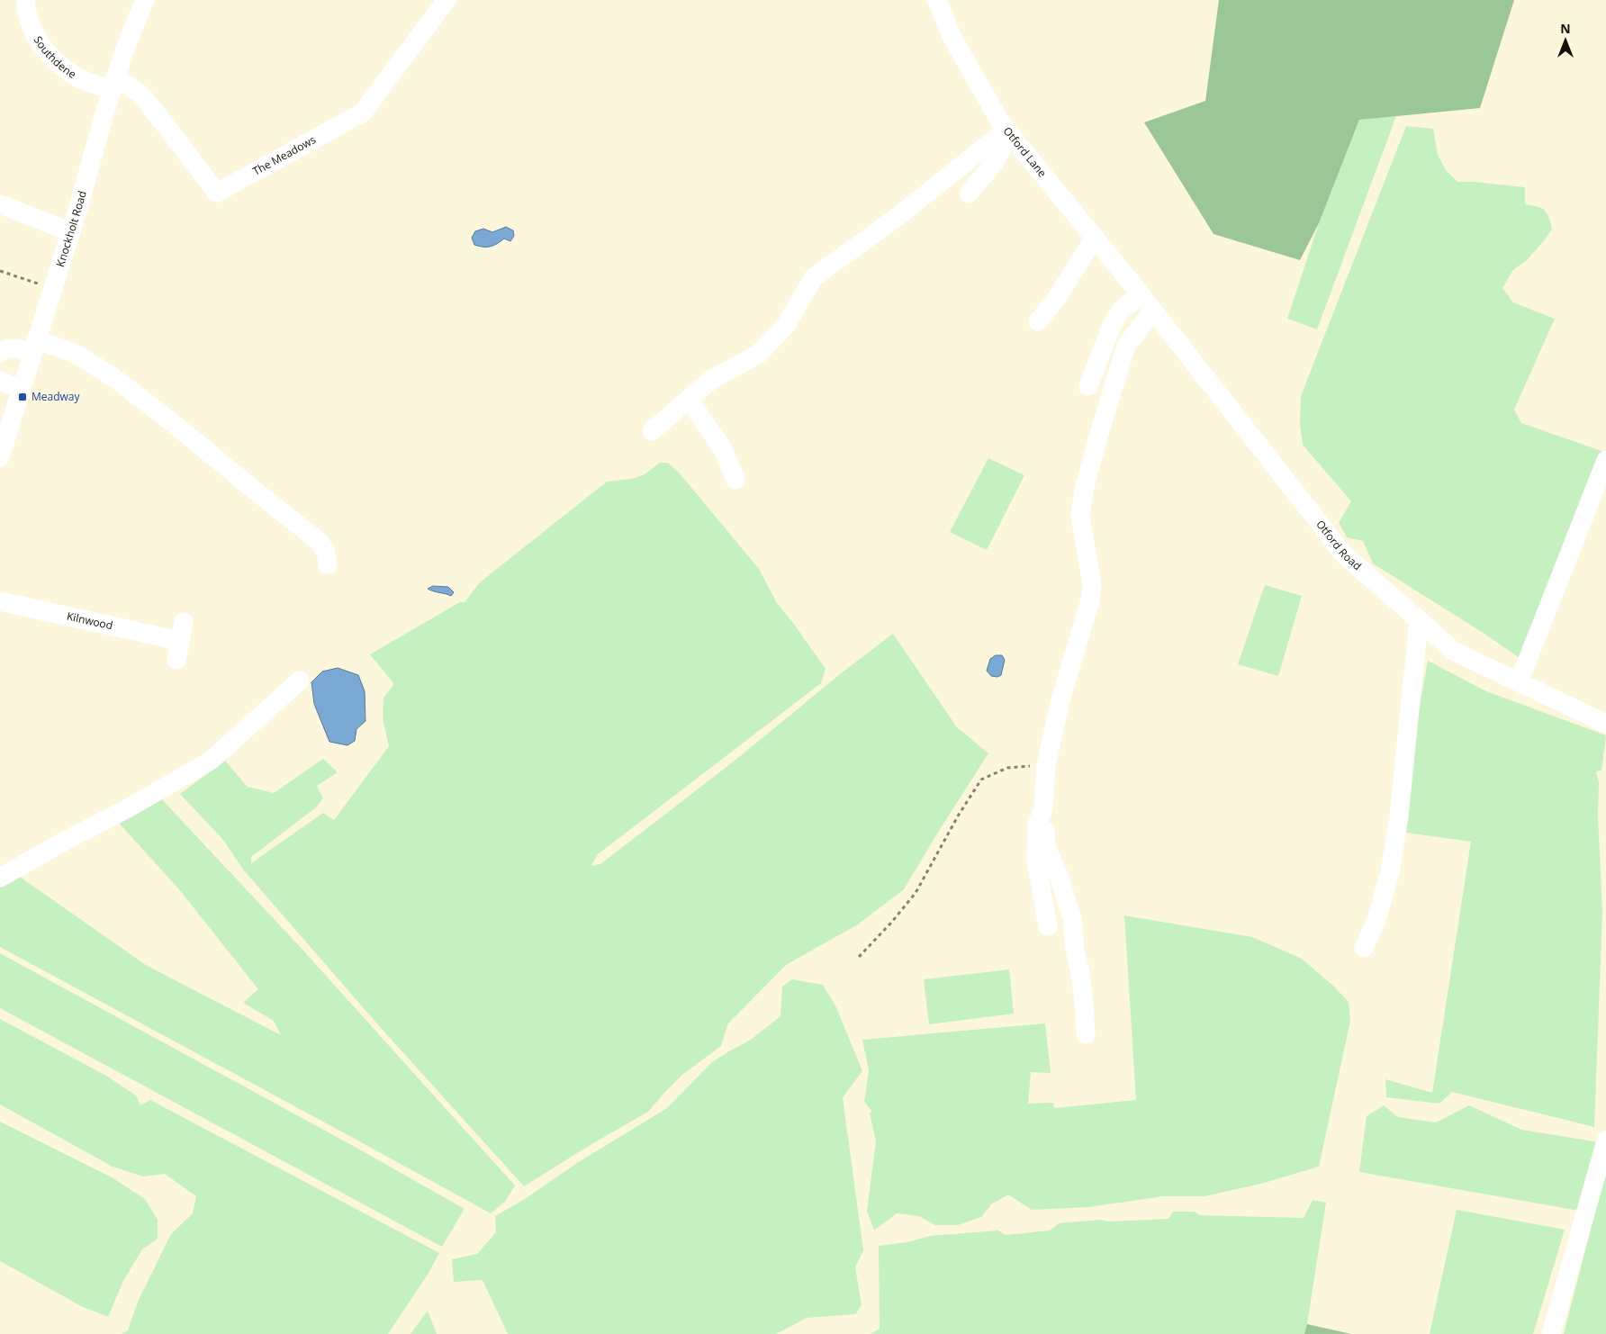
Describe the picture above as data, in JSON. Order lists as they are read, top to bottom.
{
  "streets": {
    "street": [
      "Southdene",
      "Otford Lane",
      "The Meadows",
      "Knockholt Road",
      "Otford Road",
      "Kilnwood"
    ]
  },
  "crossings": [
    ["Southdene", "The Meadows"],
    ["Southdene", "Knockholt Road"],
    ["Otford Lane", "Otford Road"],
    ["The Meadows", "Knockholt Road"]
  ],
  "places": {
    "transit": ["Meadway"]
  },
  "north": "top"
}
